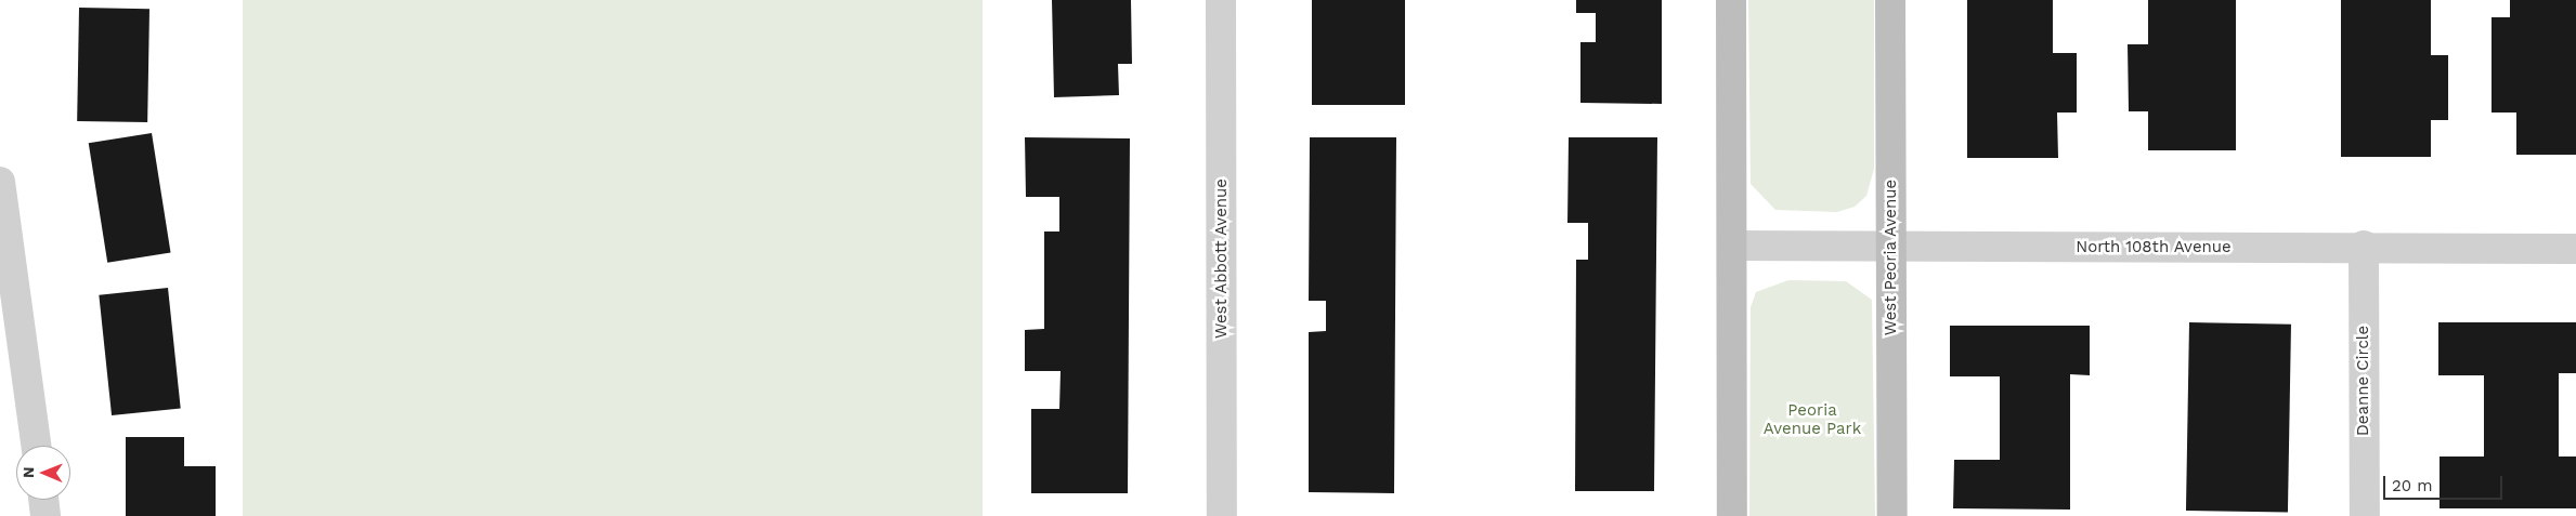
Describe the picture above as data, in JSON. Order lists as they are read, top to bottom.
{
  "streets": {
    "street": [
      "North 108th Avenue",
      "West Peoria Avenue",
      "West Abbott Avenue",
      "Deanne Circle"
    ]
  },
  "crossings": [
    ["North 108th Avenue", "West Peoria Avenue"],
    ["North 108th Avenue", "Deanne Circle"]
  ],
  "parks": ["Peoria Avenue Park"],
  "scale_bar": "20 m",
  "north": "left"
}
